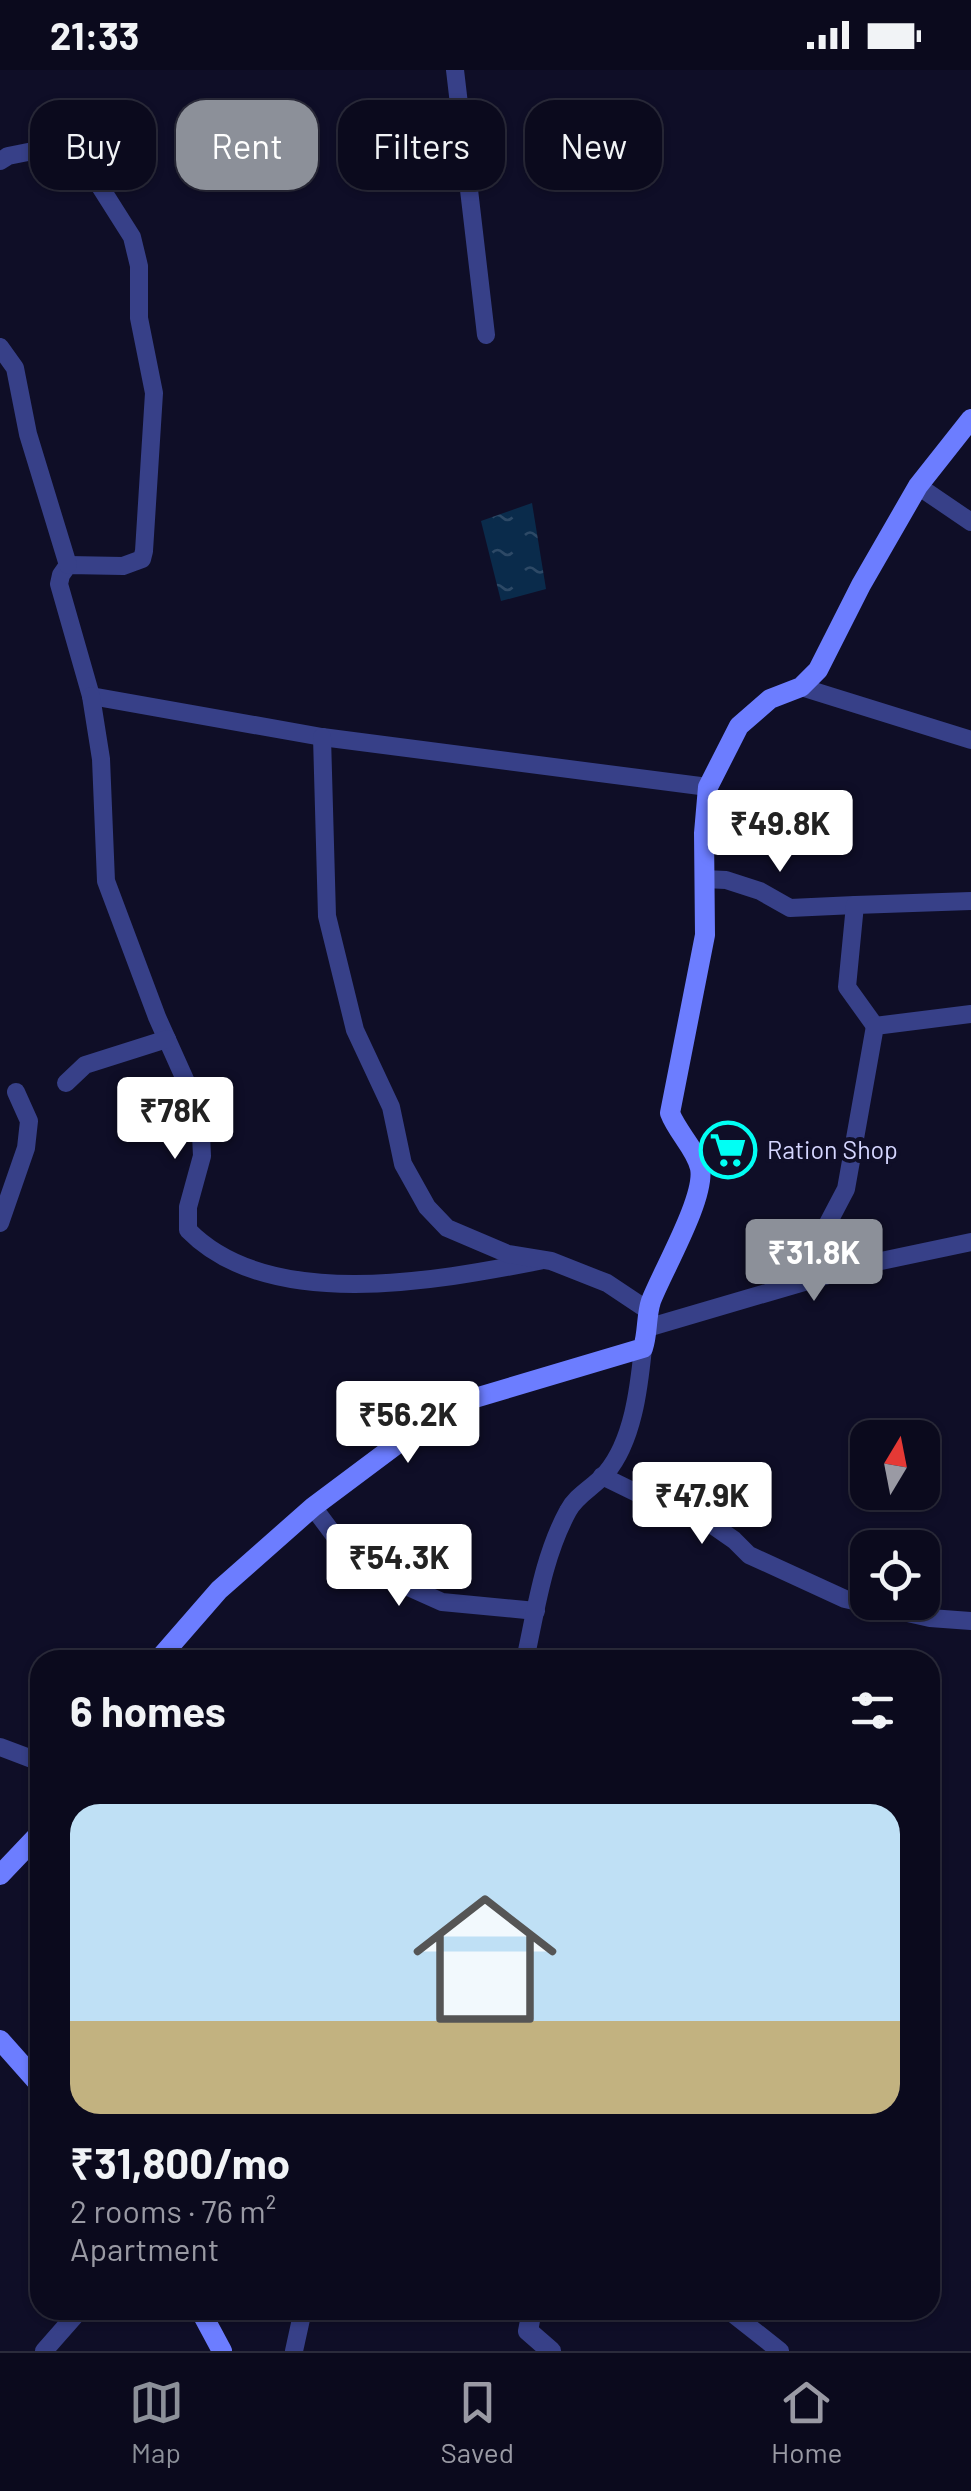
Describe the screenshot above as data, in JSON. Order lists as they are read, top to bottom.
{
  "places": {
    "supermarket": ["Ration Shop"]
  },
  "north": "top",
  "page": {
    "status": "21:33",
    "chip": [
      "Buy",
      "Rent",
      "Filters",
      "New"
    ],
    "price": [
      "₹49.8K",
      "₹78K",
      "₹31.8K",
      "₹56.2K",
      "₹47.9K",
      "₹54.3K"
    ],
    "heading": "6 homes",
    "list": [
      {
        "name": "₹31,800/mo",
        "note": "2 rooms · 76 m² · Apartment"
      }
    ],
    "tabs": ["Map", "Saved", "Home"]
  }
}
